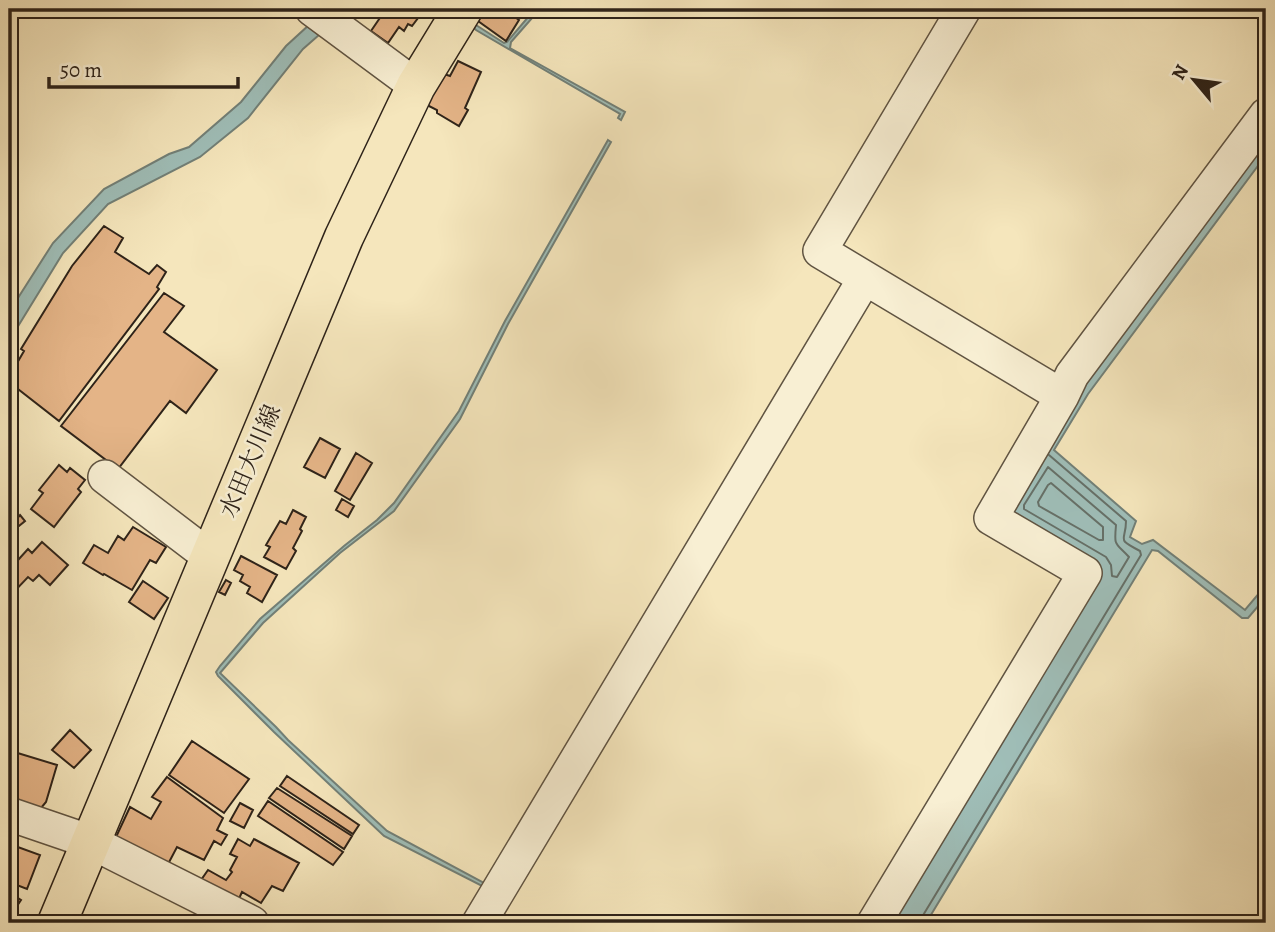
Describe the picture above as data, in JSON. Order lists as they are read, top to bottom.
{
  "streets": {
    "main road": ["水田大川線"]
  },
  "scale_bar": "50 m",
  "north": "top left"
}
